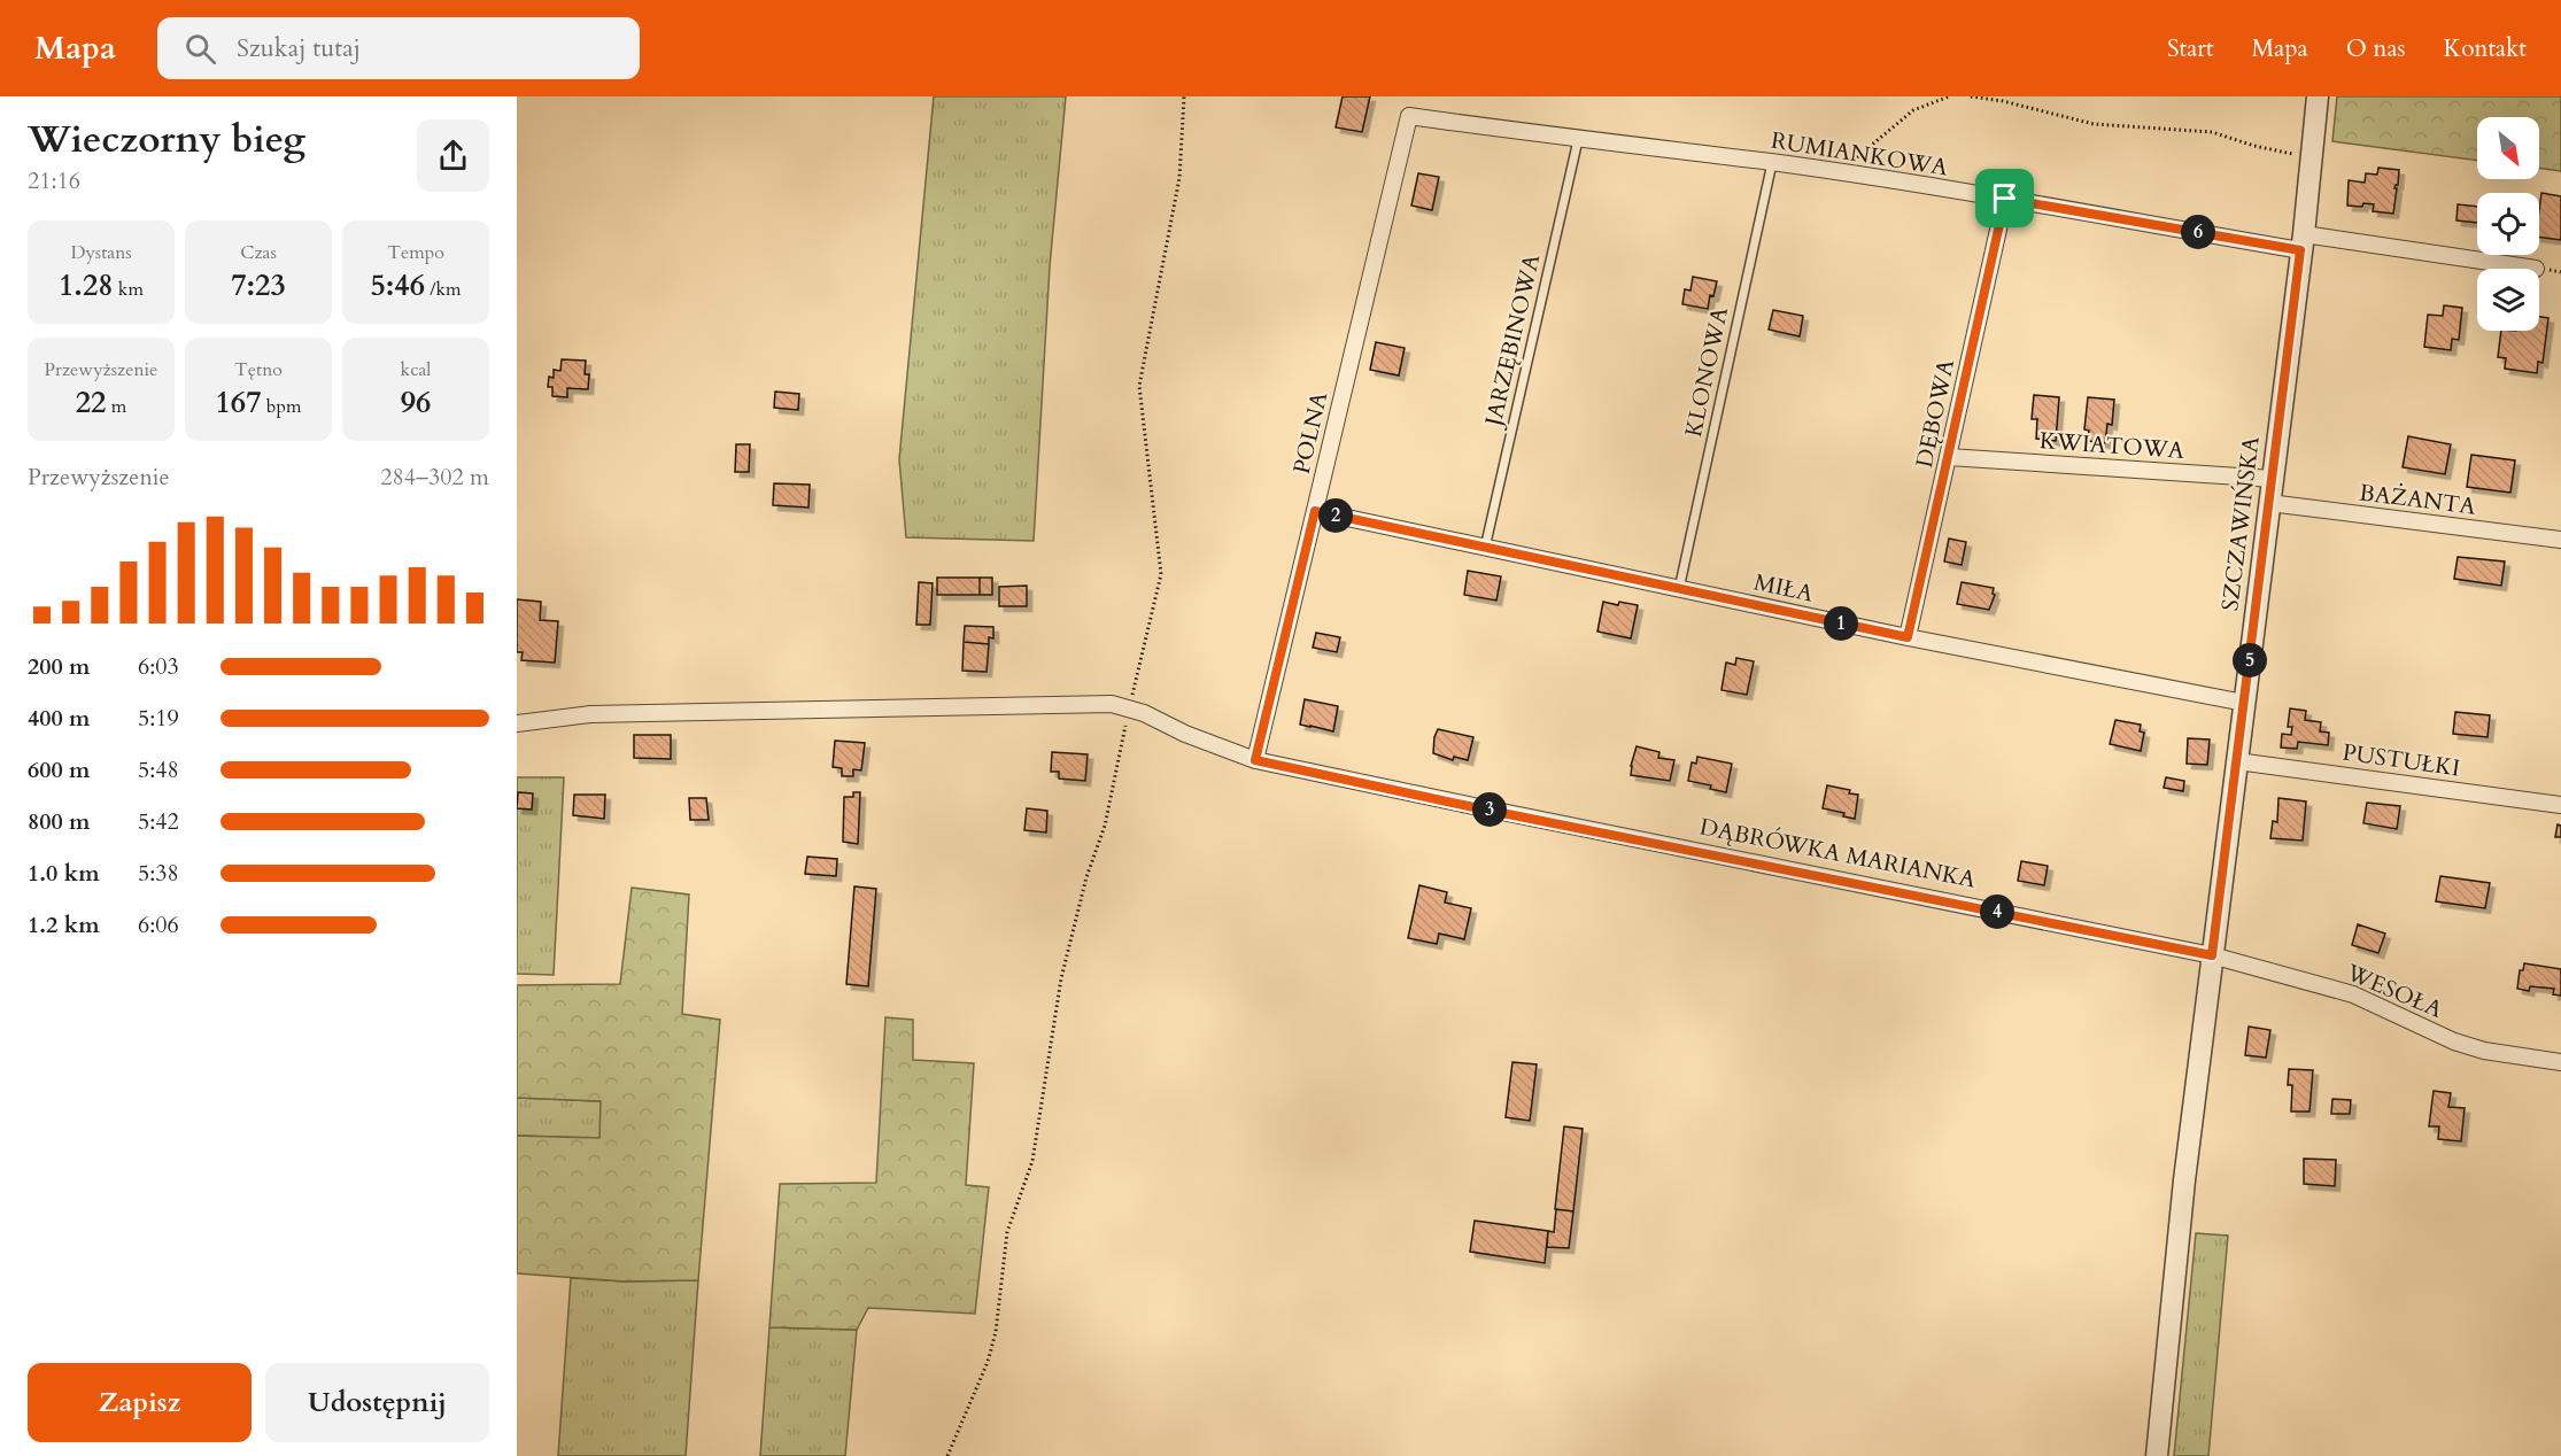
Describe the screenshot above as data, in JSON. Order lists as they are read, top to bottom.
{
  "streets": {
    "street": [
      "RUMIANKOWA",
      "DĘBOWA",
      "POLNA",
      "KWIATOWA",
      "BAŻANTA",
      "SZCZAWIŃSKA",
      "MIŁA",
      "PUSTUŁKI",
      "DĄBRÓWKA MARIANKA",
      "WESOŁA"
    ],
    "lane": ["JARZĘBINOWA", "KLONOWA"]
  },
  "crossings": [
    ["RUMIANKOWA", "JARZĘBINOWA"],
    ["RUMIANKOWA", "KLONOWA"],
    ["RUMIANKOWA", "DĘBOWA"],
    ["RUMIANKOWA", "POLNA"],
    ["RUMIANKOWA", "SZCZAWIŃSKA"],
    ["JARZĘBINOWA", "MIŁA"],
    ["KLONOWA", "MIŁA"],
    ["DĘBOWA", "KWIATOWA"],
    ["DĘBOWA", "MIŁA"],
    ["POLNA", "MIŁA"],
    ["POLNA", "DĄBRÓWKA MARIANKA"],
    ["KWIATOWA", "SZCZAWIŃSKA"],
    ["BAŻANTA", "SZCZAWIŃSKA"],
    ["SZCZAWIŃSKA", "MIŁA"],
    ["SZCZAWIŃSKA", "PUSTUŁKI"],
    ["SZCZAWIŃSKA", "DĄBRÓWKA MARIANKA"],
    ["SZCZAWIŃSKA", "WESOŁA"],
    ["DĄBRÓWKA MARIANKA", "WESOŁA"]
  ],
  "north": "bottom right",
  "page": {
    "header": "Mapa",
    "search": "Szukaj tutaj",
    "nav": [
      "Start",
      "Mapa",
      "O nas",
      "Kontakt"
    ],
    "heading": ["Wieczorny bieg", "21:16"],
    "stats": [
      ["Dystans", "1.28 km"],
      ["Czas", "7:23"],
      ["Tempo", "5:46 /km"],
      ["Przewyższenie", "22 m"],
      ["Tętno", "167 bpm"],
      ["kcal", "96"]
    ],
    "pins": [
      "6",
      "2",
      "1",
      "5",
      "3",
      "4"
    ],
    "chart": ["Przewyższenie", "284–302 m"],
    "list": [
      {
        "name": "200 m",
        "note": "6:03"
      },
      {
        "name": "400 m",
        "note": "5:19"
      },
      {
        "name": "600 m",
        "note": "5:48"
      },
      {
        "name": "800 m",
        "note": "5:42"
      },
      {
        "name": "1.0 km",
        "note": "5:38"
      },
      {
        "name": "1.2 km",
        "note": "6:06"
      }
    ],
    "buttons": ["Zapisz", "Udostępnij"]
  }
}
